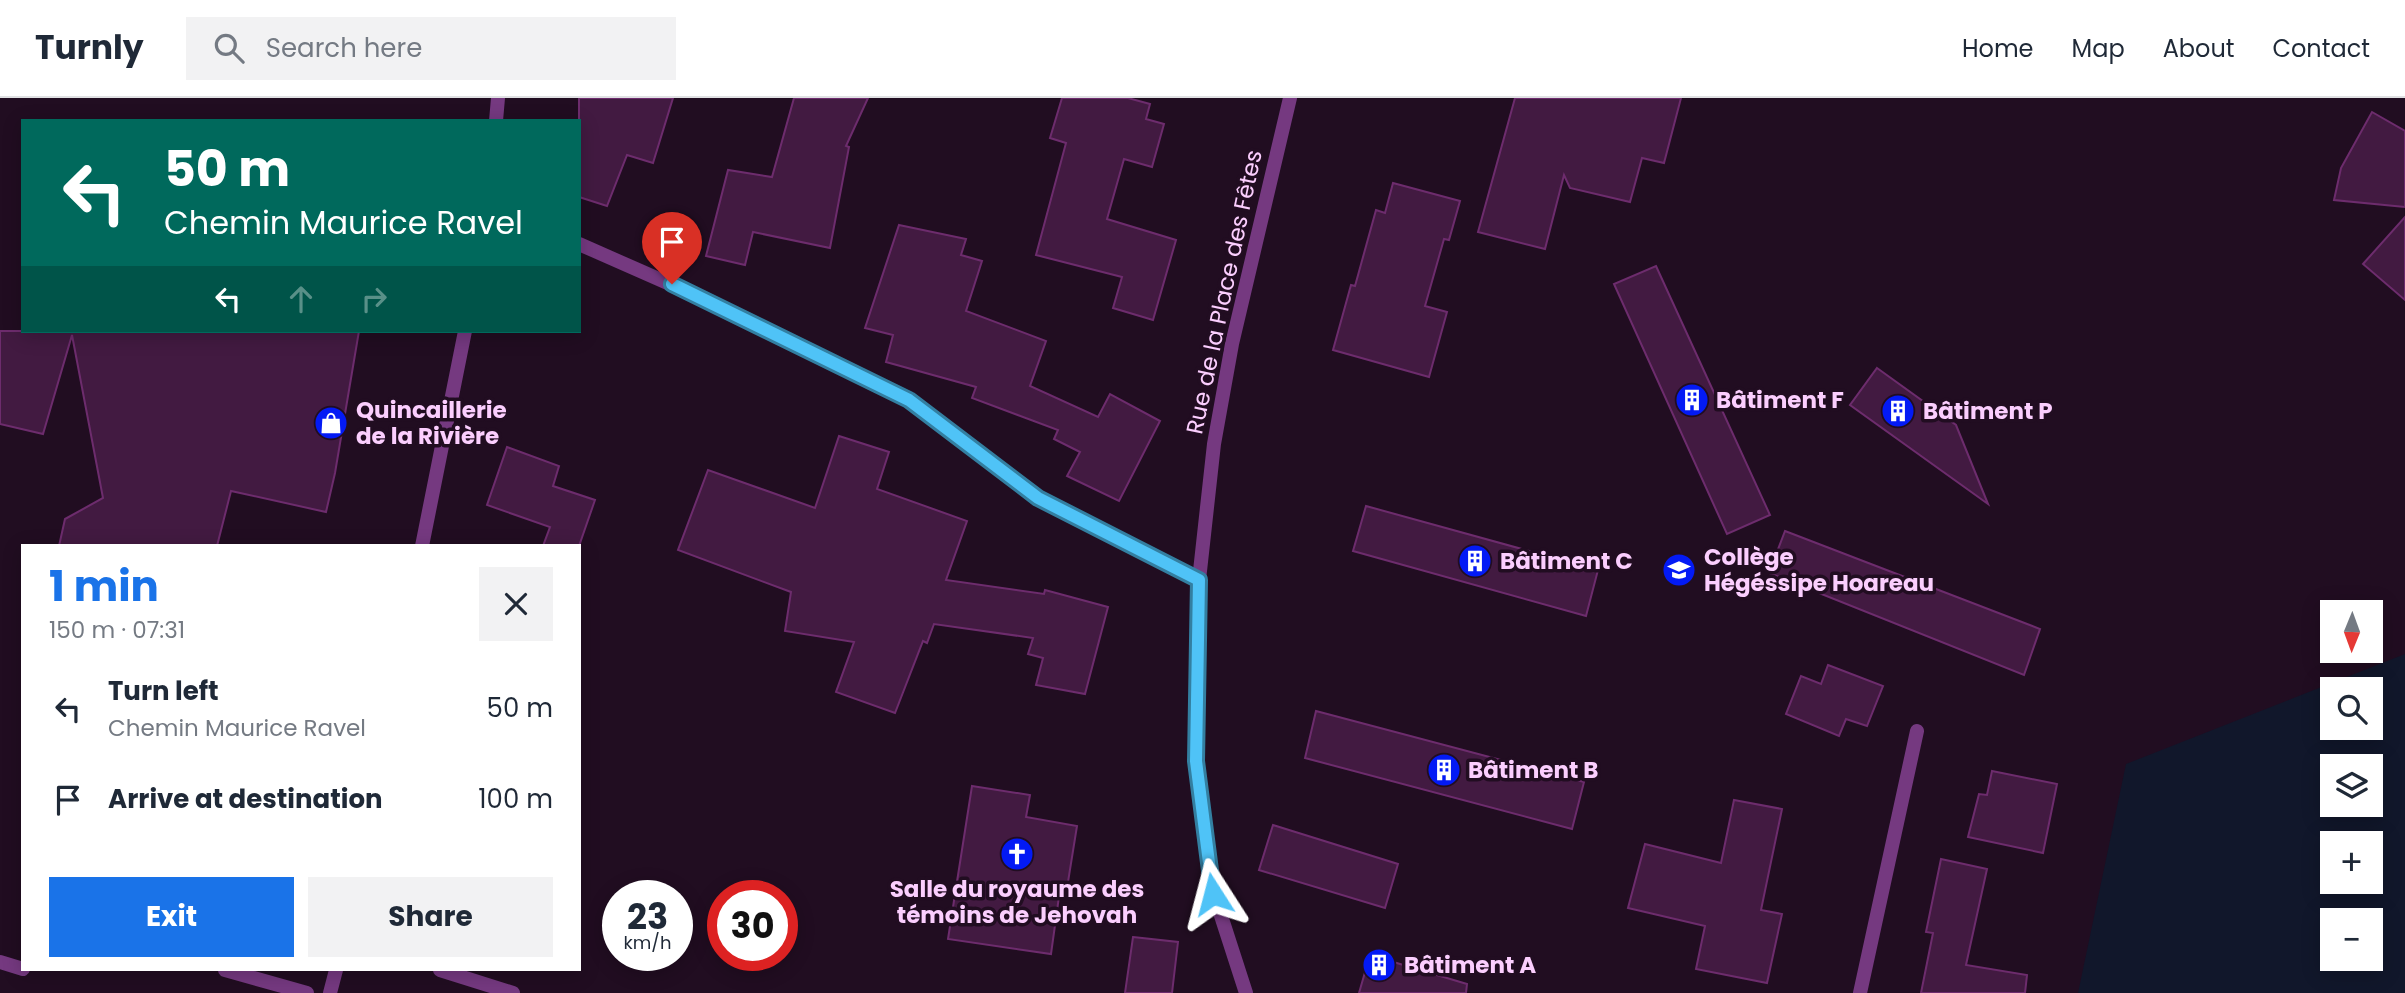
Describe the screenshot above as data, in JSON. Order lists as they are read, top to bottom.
{
  "streets": {
    "street": ["Rue de la Place des Fêtes"]
  },
  "places": {
    "building": [
      "Bâtiment F",
      "Bâtiment P",
      "Bâtiment C",
      "Bâtiment B",
      "Bâtiment A"
    ],
    "shop": ["Quincaillerie de la Rivière"],
    "school or university": ["Collège Hégéssipe Hoareau"],
    "church": ["Salle du royaume des témoins de Jehovah"]
  },
  "north": "bottom",
  "page": {
    "header": "Turnly",
    "search": "Search here",
    "nav": [
      "Home",
      "Map",
      "About",
      "Contact"
    ],
    "turn": ["50 m", "Chemin Maurice Ravel"],
    "heading": ["1 min", "150 m · 07:31"],
    "map_buttons": ["+", "−"],
    "list": [
      {
        "name": "Turn left",
        "note": "Chemin Maurice Ravel",
        "value": "50 m"
      },
      {
        "name": "Arrive at destination",
        "value": "100 m"
      }
    ],
    "buttons": ["Exit", "Share"],
    "speed": "23 km/h",
    "limit": "30"
  }
}
